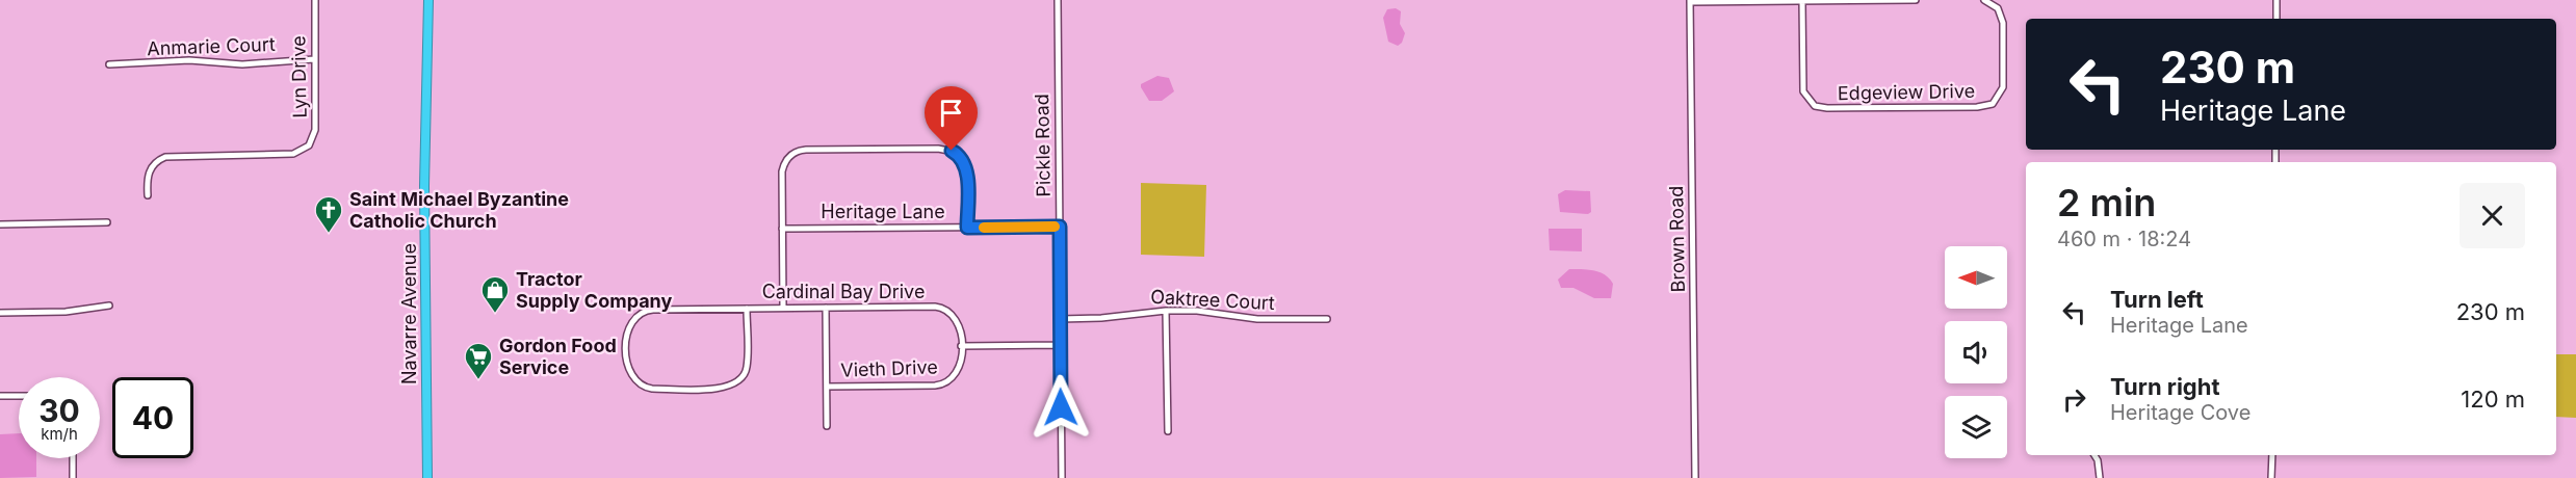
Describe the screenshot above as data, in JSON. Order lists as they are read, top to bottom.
{
  "streets": {
    "highway": ["Navarre Avenue"],
    "street": [
      "Anmarie Court",
      "Lyn Drive",
      "Edgeview Drive",
      "Pickle Road",
      "Heritage Lane",
      "Brown Road",
      "Cardinal Bay Drive",
      "Oaktree Court",
      "Vieth Drive"
    ]
  },
  "crossings": [
    ["Anmarie Court", "Lyn Drive"],
    ["Pickle Road", "Heritage Lane"],
    ["Pickle Road", "Oaktree Court"],
    ["Cardinal Bay Drive", "Vieth Drive"]
  ],
  "places": {
    "church": ["Saint Michael Byzantine Catholic Church"],
    "shop": ["Tractor Supply Company"],
    "supermarket": ["Gordon Food Service"]
  },
  "north": "left",
  "page": {
    "turn": ["230 m", "Heritage Lane"],
    "heading": ["2 min", "460 m · 18:24"],
    "list": [
      {
        "name": "Turn left",
        "note": "Heritage Lane",
        "value": "230 m"
      },
      {
        "name": "Turn right",
        "note": "Heritage Cove",
        "value": "120 m"
      }
    ],
    "speed": "30 km/h",
    "limit": "40"
  }
}
